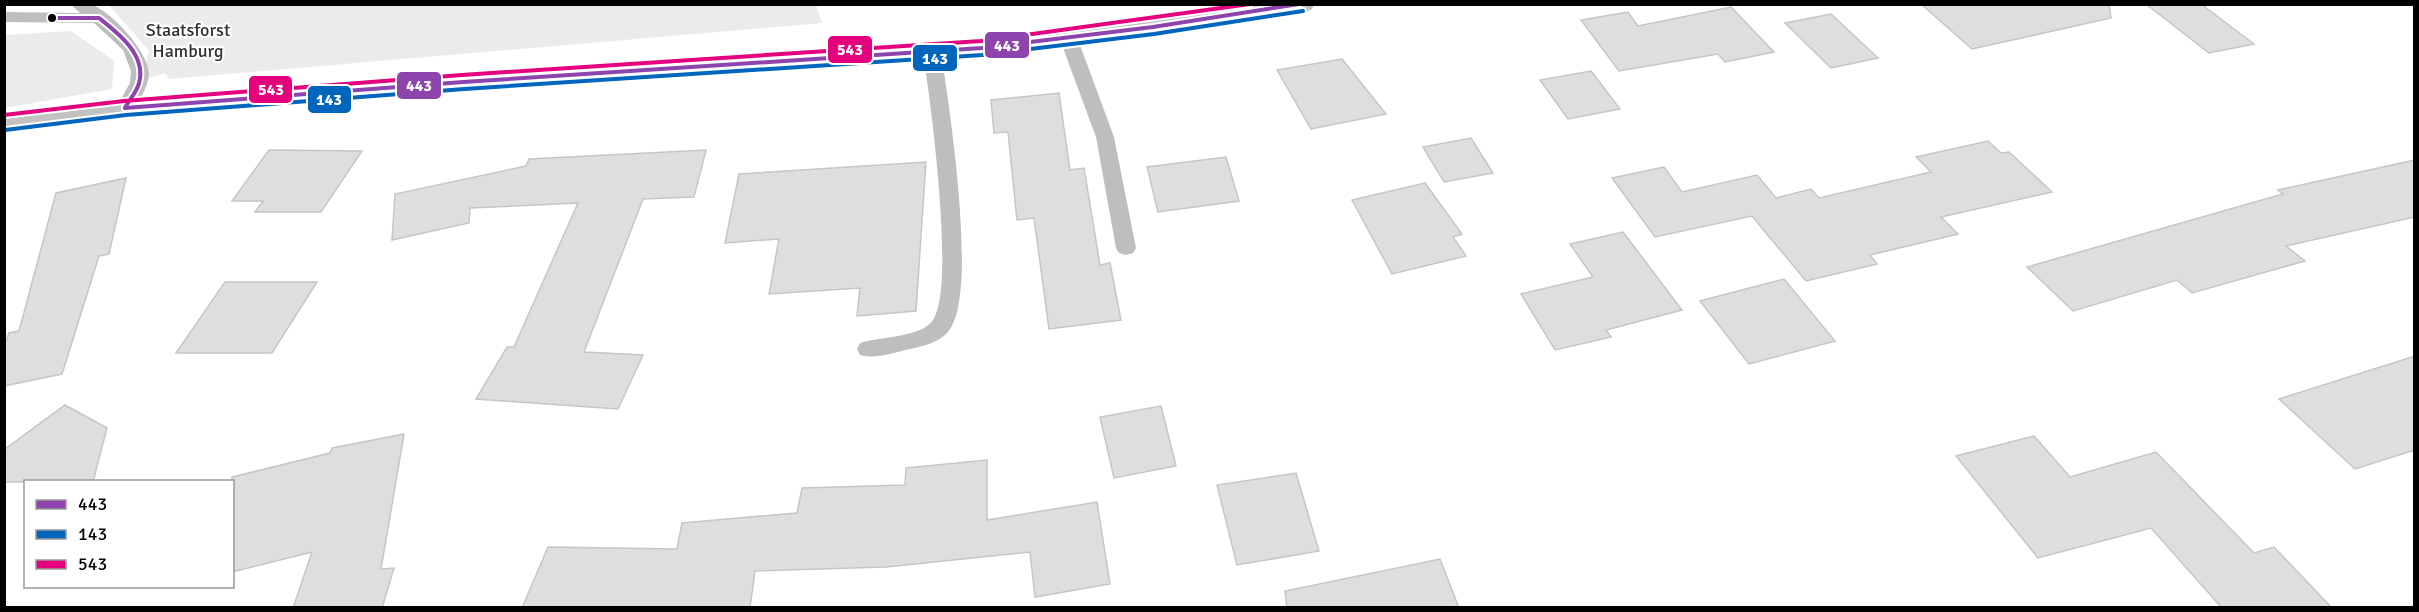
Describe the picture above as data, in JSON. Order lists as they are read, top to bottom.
{
  "parks": ["Staatsforst Hamburg"],
  "lines": ["transit line 443", "transit line 543", "transit line 143"],
  "legend": ["443", "143", "543"]
}
